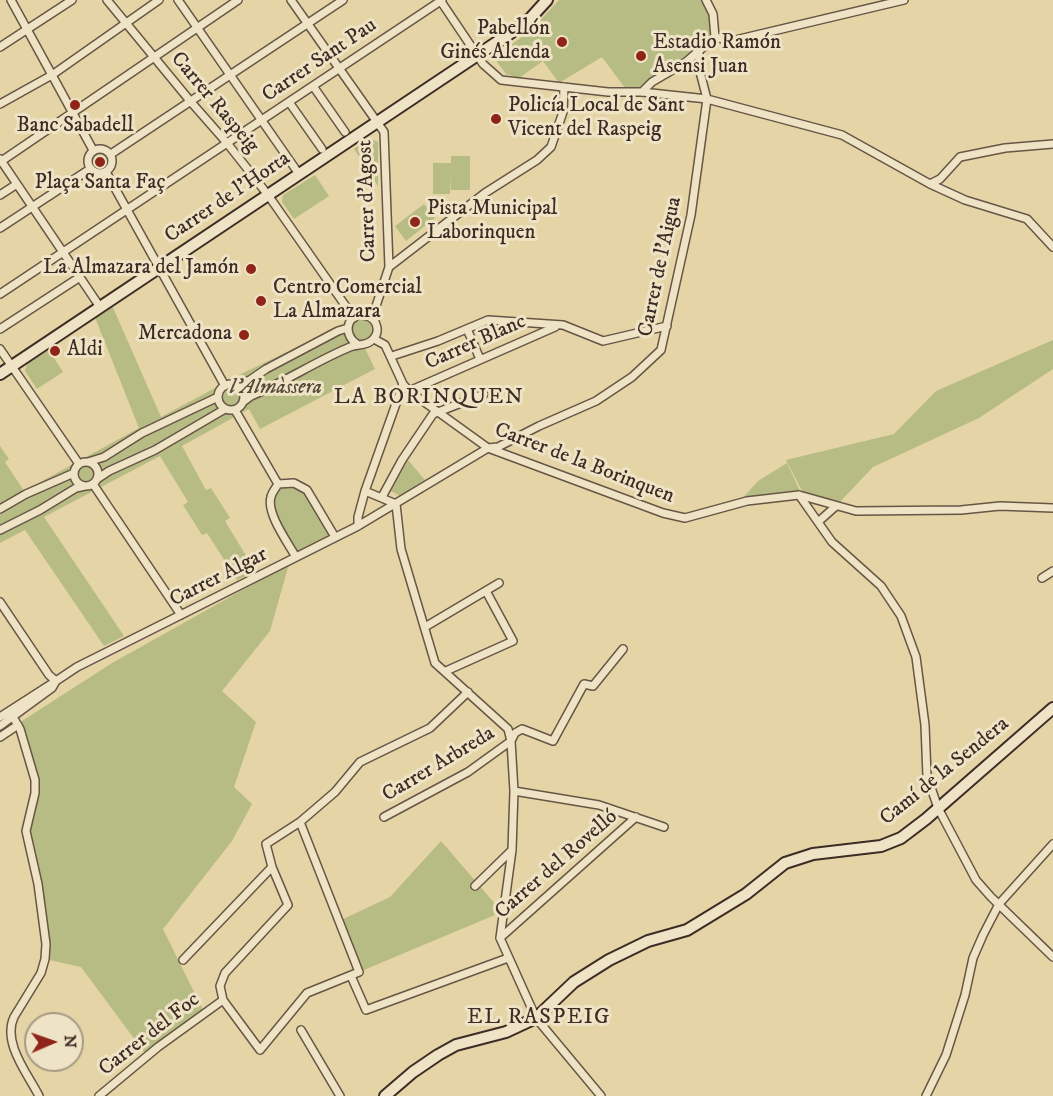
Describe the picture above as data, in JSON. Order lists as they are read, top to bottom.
{
  "streets": {
    "street": [
      "Carrer Sant Pau",
      "Carrer Raspeig",
      "Carrer de l'Horta",
      "Carrer d'Agost",
      "Carrer de l'Aigua",
      "Carrer Blanc",
      "Carrer de la Borinquen",
      "Carrer Algar",
      "Carrer Arbreda",
      "Camí de la Sendera",
      "Carrer del Rovelló",
      "Carrer del Foc"
    ]
  },
  "crossings": [
    ["Carrer Sant Pau", "Carrer Raspeig"],
    ["Carrer Sant Pau", "Carrer d'Agost"],
    ["Carrer Raspeig", "Carrer de l'Horta"],
    ["Carrer Raspeig", "Carrer d'Agost"],
    ["Carrer Raspeig", "Carrer de la Borinquen"],
    ["Carrer de l'Horta", "Carrer d'Agost"],
    ["Carrer d'Agost", "Carrer de la Borinquen"],
    ["Carrer de l'Aigua", "Carrer de la Borinquen"],
    ["Carrer de l'Aigua", "Carrer Algar"],
    ["Carrer Blanc", "Carrer de la Borinquen"]
  ],
  "districts": ["LA BORINQUEN", "EL RASPEIG"],
  "parks": ["l'Almàssera"],
  "places": [
    "Pabellón Ginés Alenda",
    "Estadio Ramón Asensi Juan",
    "Banc Sabadell",
    "Policía Local de Sant Vicent del Raspeig",
    "Plaça Santa Faç",
    "Pista Municipal Laborinquen",
    "La Almazara del Jamón",
    "Centro Comercial La Almazara",
    "Mercadona",
    "Aldi"
  ],
  "north": "right"
}
